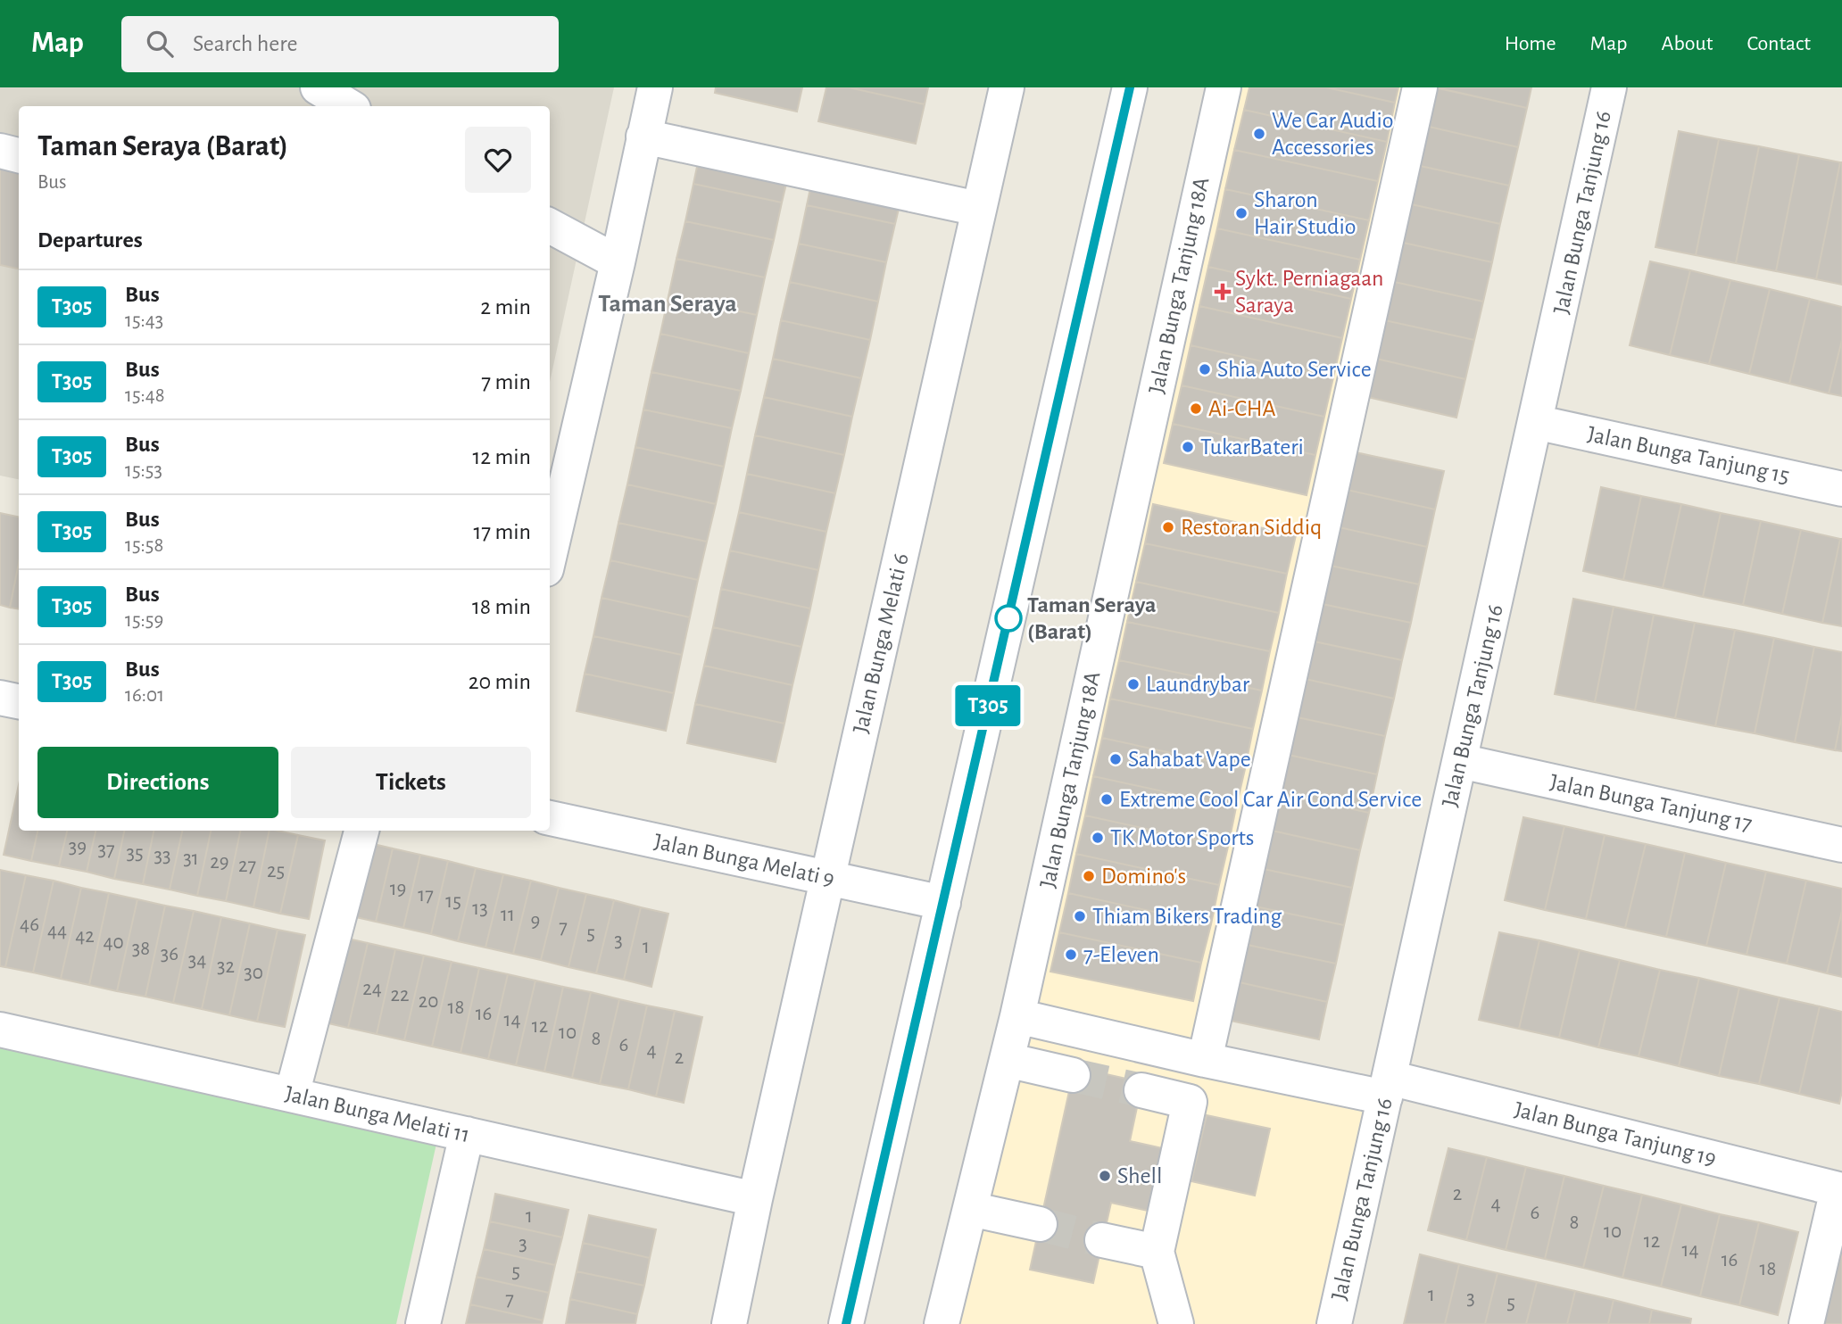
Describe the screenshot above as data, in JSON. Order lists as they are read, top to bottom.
{
  "streets": {
    "street": [
      "Jalan Bunga Tanjung 16",
      "Jalan Bunga Tanjung 18A",
      "Jalan Bunga Tanjung 15",
      "Jalan Bunga Melati 6",
      "Jalan Bunga Tanjung 17",
      "Jalan Bunga Melati 9",
      "Jalan Bunga Melati 11",
      "Jalan Bunga Tanjung 19"
    ]
  },
  "crossings": [
    ["Jalan Bunga Tanjung 16", "Jalan Bunga Tanjung 15"],
    ["Jalan Bunga Tanjung 16", "Jalan Bunga Tanjung 17"],
    ["Jalan Bunga Tanjung 16", "Jalan Bunga Tanjung 19"],
    ["Jalan Bunga Tanjung 18A", "Jalan Bunga Tanjung 19"],
    ["Jalan Bunga Melati 6", "Jalan Bunga Melati 9"],
    ["Jalan Bunga Melati 6", "Jalan Bunga Melati 11"]
  ],
  "districts": ["Taman Seraya"],
  "places": {
    "other": [
      "We Car Audio Accessories",
      "Sharon Hair Studio",
      "Shia Auto Service",
      "Ai-CHA",
      "TukarBateri",
      "Restoran Siddiq",
      "Taman Seraya (Barat)",
      "Laundrybar",
      "Sahabat Vape",
      "Extreme Cool Car Air Cond Service",
      "TK Motor Sports",
      "Domino's",
      "Thiam Bikers Trading",
      "7-Eleven",
      "Shell"
    ],
    "health": ["Sykt. Perniagaan Saraya"]
  },
  "lines": ["bus line T305"],
  "house_numbers": [
    "39",
    "37",
    "35",
    "33",
    "31",
    "29",
    "27",
    "25",
    "19",
    "17",
    "15",
    "13",
    "11",
    "9",
    "46",
    "7",
    "44",
    "5",
    "42",
    "3",
    "40",
    "1",
    "38",
    "36",
    "34",
    "32",
    "30",
    "24",
    "22",
    "20",
    "18",
    "16",
    "14",
    "12",
    "10",
    "8",
    "6",
    "4",
    "2",
    "2",
    "4",
    "6",
    "1",
    "8",
    "10",
    "12",
    "3",
    "14",
    "16",
    "18",
    "5",
    "1",
    "3",
    "7",
    "5"
  ],
  "page": {
    "header": "Map",
    "search": "Search here",
    "nav": [
      "Home",
      "Map",
      "About",
      "Contact"
    ],
    "on_map": "T305",
    "heading": [
      ["Taman Seraya (Barat)", "Bus"],
      "Departures"
    ],
    "list": [
      {
        "mark": "T305",
        "name": "Bus",
        "note": "15:43",
        "value": "2 min"
      },
      {
        "mark": "T305",
        "name": "Bus",
        "note": "15:48",
        "value": "7 min"
      },
      {
        "mark": "T305",
        "name": "Bus",
        "note": "15:53",
        "value": "12 min"
      },
      {
        "mark": "T305",
        "name": "Bus",
        "note": "15:58",
        "value": "17 min"
      },
      {
        "mark": "T305",
        "name": "Bus",
        "note": "15:59",
        "value": "18 min"
      },
      {
        "mark": "T305",
        "name": "Bus",
        "note": "16:01",
        "value": "20 min"
      }
    ],
    "buttons": ["Directions", "Tickets"]
  }
}
